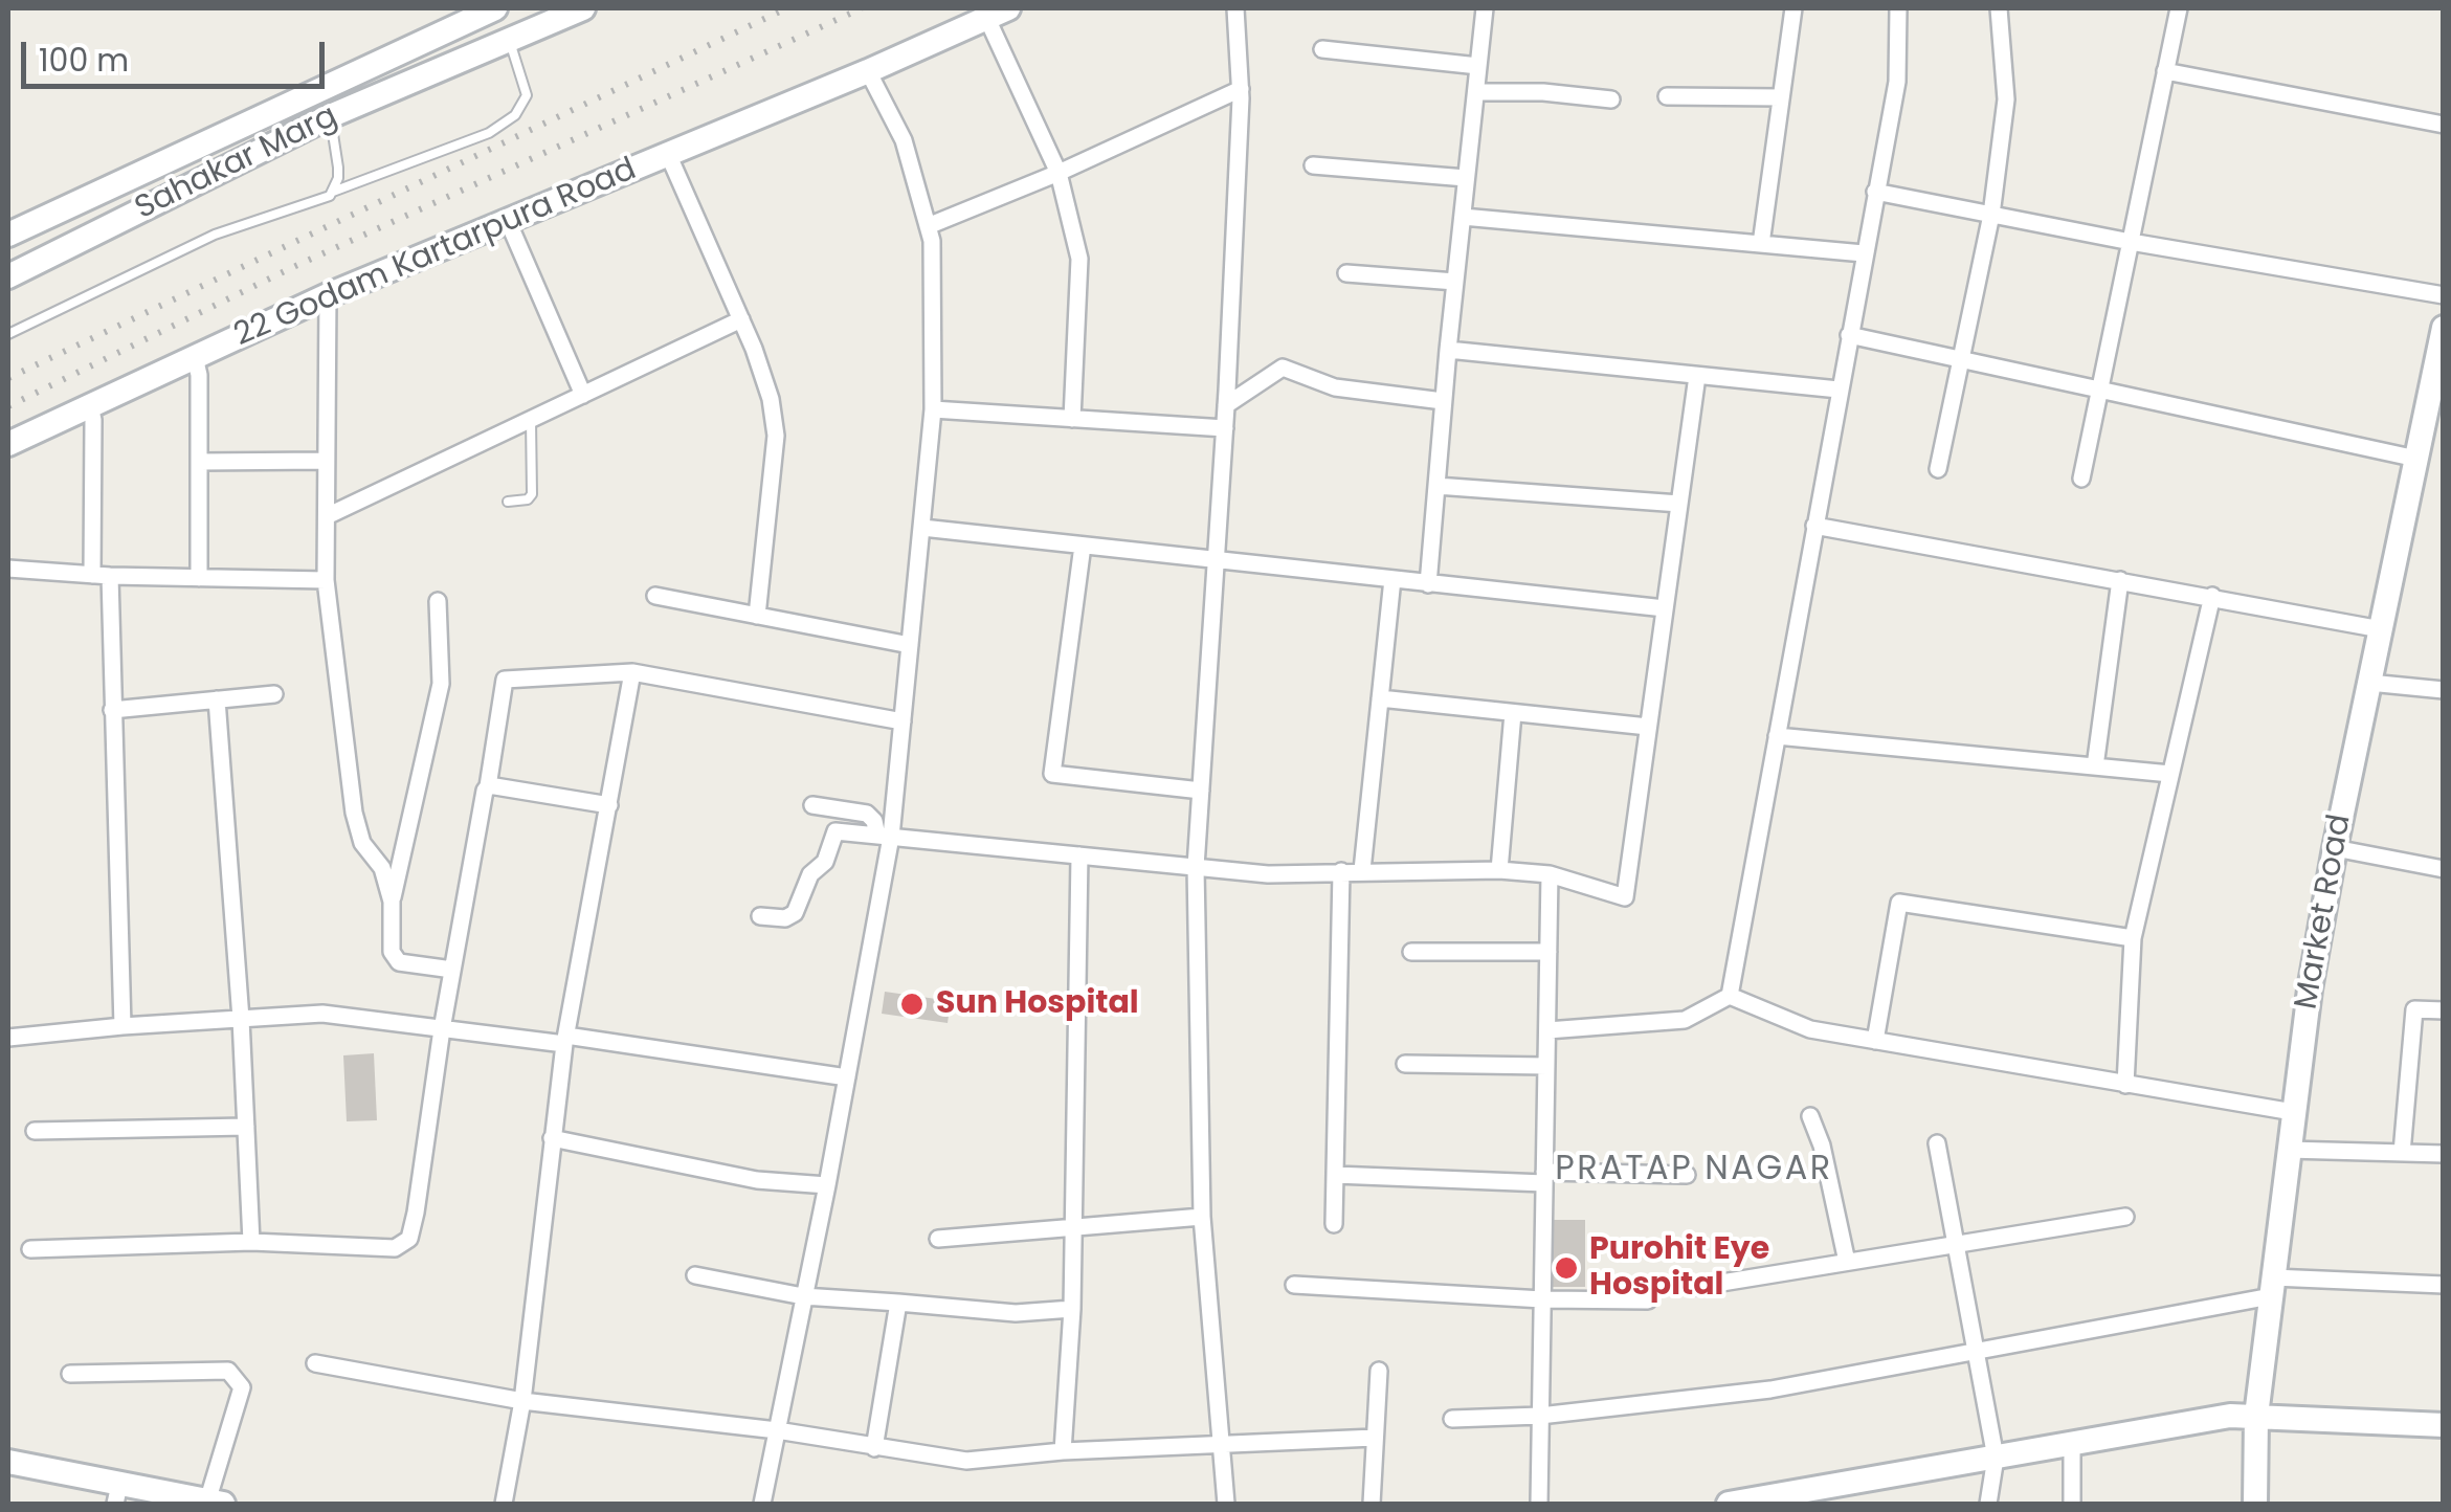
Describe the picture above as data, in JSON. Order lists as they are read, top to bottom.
{
  "streets": {
    "street": ["Sahakar Marg", "22 Godam Kartarpura Road", "Market Road"]
  },
  "districts": ["PRATAP NAGAR"],
  "places": ["Sun Hospital", "Purohit Eye Hospital"],
  "scale_bar": "100 m"
}
